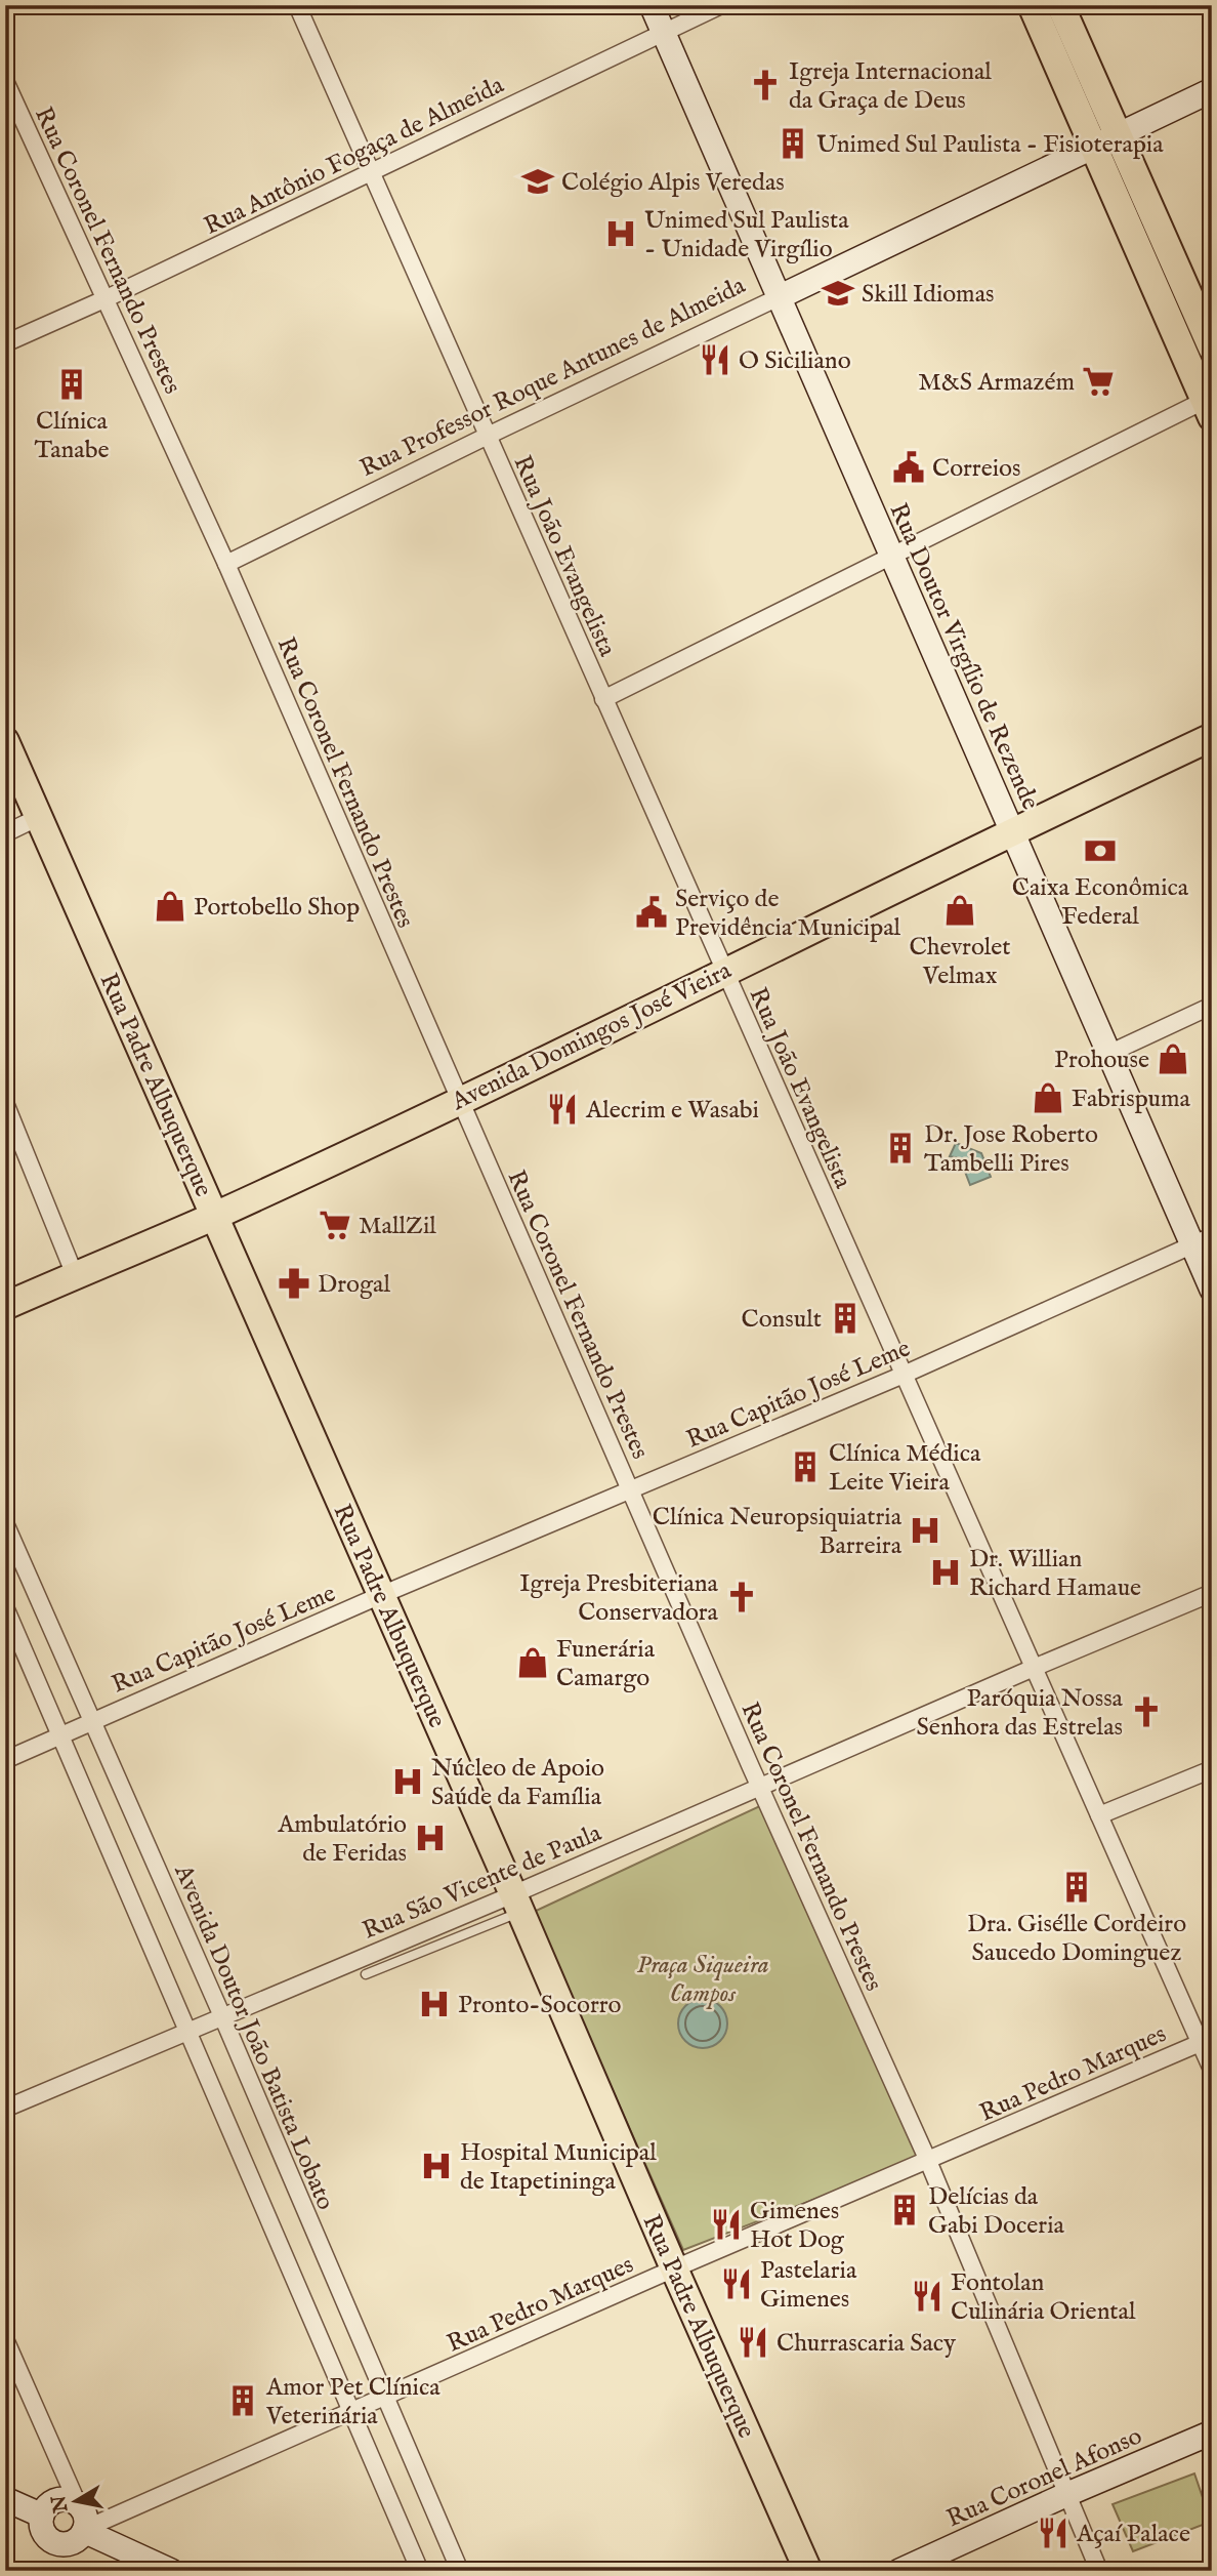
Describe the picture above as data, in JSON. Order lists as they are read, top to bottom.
{
  "streets": {
    "main road": [
      "Rua Professor Roque Antunes de Almeida",
      "Rua Doutor Virgílio de Rezende",
      "Avenida Domingos José Vieira",
      "Rua Padre Albuquerque",
      "Rua Coronel Afonso"
    ],
    "street": [
      "Rua Antônio Fogaça de Almeida",
      "Rua Coronel Fernando Prestes",
      "Rua João Evangelista",
      "Rua Capitão José Leme",
      "Rua São Vicente de Paula",
      "Avenida Doutor João Batista Lobato",
      "Rua Pedro Marques"
    ]
  },
  "crossings": [
    ["Rua Antônio Fogaça de Almeida", "Rua Coronel Fernando Prestes"],
    ["Rua Antônio Fogaça de Almeida", "Rua João Evangelista"],
    ["Rua Antônio Fogaça de Almeida", "Rua Doutor Virgílio de Rezende"],
    ["Rua Coronel Fernando Prestes", "Rua Professor Roque Antunes de Almeida"],
    ["Rua Coronel Fernando Prestes", "Avenida Domingos José Vieira"],
    ["Rua Coronel Fernando Prestes", "Rua Capitão José Leme"],
    ["Rua Coronel Fernando Prestes", "Rua São Vicente de Paula"],
    ["Rua Coronel Fernando Prestes", "Rua Pedro Marques"],
    ["Rua Coronel Fernando Prestes", "Rua Coronel Afonso"],
    ["Rua Professor Roque Antunes de Almeida", "Rua João Evangelista"],
    ["Rua Professor Roque Antunes de Almeida", "Rua Doutor Virgílio de Rezende"],
    ["Rua João Evangelista", "Avenida Domingos José Vieira"],
    ["Rua João Evangelista", "Rua Capitão José Leme"],
    ["Rua João Evangelista", "Rua São Vicente de Paula"],
    ["Rua João Evangelista", "Rua Pedro Marques"],
    ["Rua Doutor Virgílio de Rezende", "Avenida Domingos José Vieira"],
    ["Rua Doutor Virgílio de Rezende", "Rua Capitão José Leme"],
    ["Avenida Domingos José Vieira", "Rua Padre Albuquerque"],
    ["Rua Padre Albuquerque", "Rua Capitão José Leme"],
    ["Rua Padre Albuquerque", "Rua São Vicente de Paula"],
    ["Rua Padre Albuquerque", "Rua Pedro Marques"],
    ["Rua Capitão José Leme", "Avenida Doutor João Batista Lobato"],
    ["Rua São Vicente de Paula", "Avenida Doutor João Batista Lobato"],
    ["Avenida Doutor João Batista Lobato", "Rua Pedro Marques"]
  ],
  "parks": ["Praça Siqueira Campos"],
  "places": {
    "church": ["Igreja Internacional da Graça de Deus", "Igreja Presbiteriana Conservadora", "Paróquia Nossa Senhora das Estrelas"],
    "building": [
      "Unimed Sul Paulista - Fisioterapia",
      "Clínica Tanabe",
      "Dr. Jose Roberto Tambelli Pires",
      "Consult",
      "Clínica Médica Leite Vieira",
      "Dra. Gisélle Cordeiro Saucedo Dominguez",
      "Delícias da Gabi Doceria",
      "Amor Pet Clínica Veterinária"
    ],
    "school or university": ["Colégio Alpis Veredas", "Skill Idiomas"],
    "hospital": [
      "Unimed Sul Paulista - Unidade Virgílio",
      "Clínica Neuropsiquiatria Barreira",
      "Dr. Willian Richard Hamaue",
      "Núcleo de Apoio Saúde da Família",
      "Ambulatório de Feridas",
      "Pronto-Socorro",
      "Hospital Municipal de Itapetininga"
    ],
    "restaurant": [
      "O Siciliano",
      "Alecrim e Wasabi",
      "Gimenes Hot Dog",
      "Pastelaria Gimenes",
      "Fontolan Culinária Oriental",
      "Churrascaria Sacy",
      "Açaí Palace"
    ],
    "supermarket": ["M&S Armazém", "MallZil"],
    "public building": ["Correios", "Serviço de Previdência Municipal"],
    "bank": ["Caixa Econômica Federal"],
    "shop": [
      "Portobello Shop",
      "Chevrolet Velmax",
      "Prohouse",
      "Fabrispuma",
      "Funerária Camargo"
    ],
    "pharmacy": ["Drogal"]
  },
  "north": "left"
}
